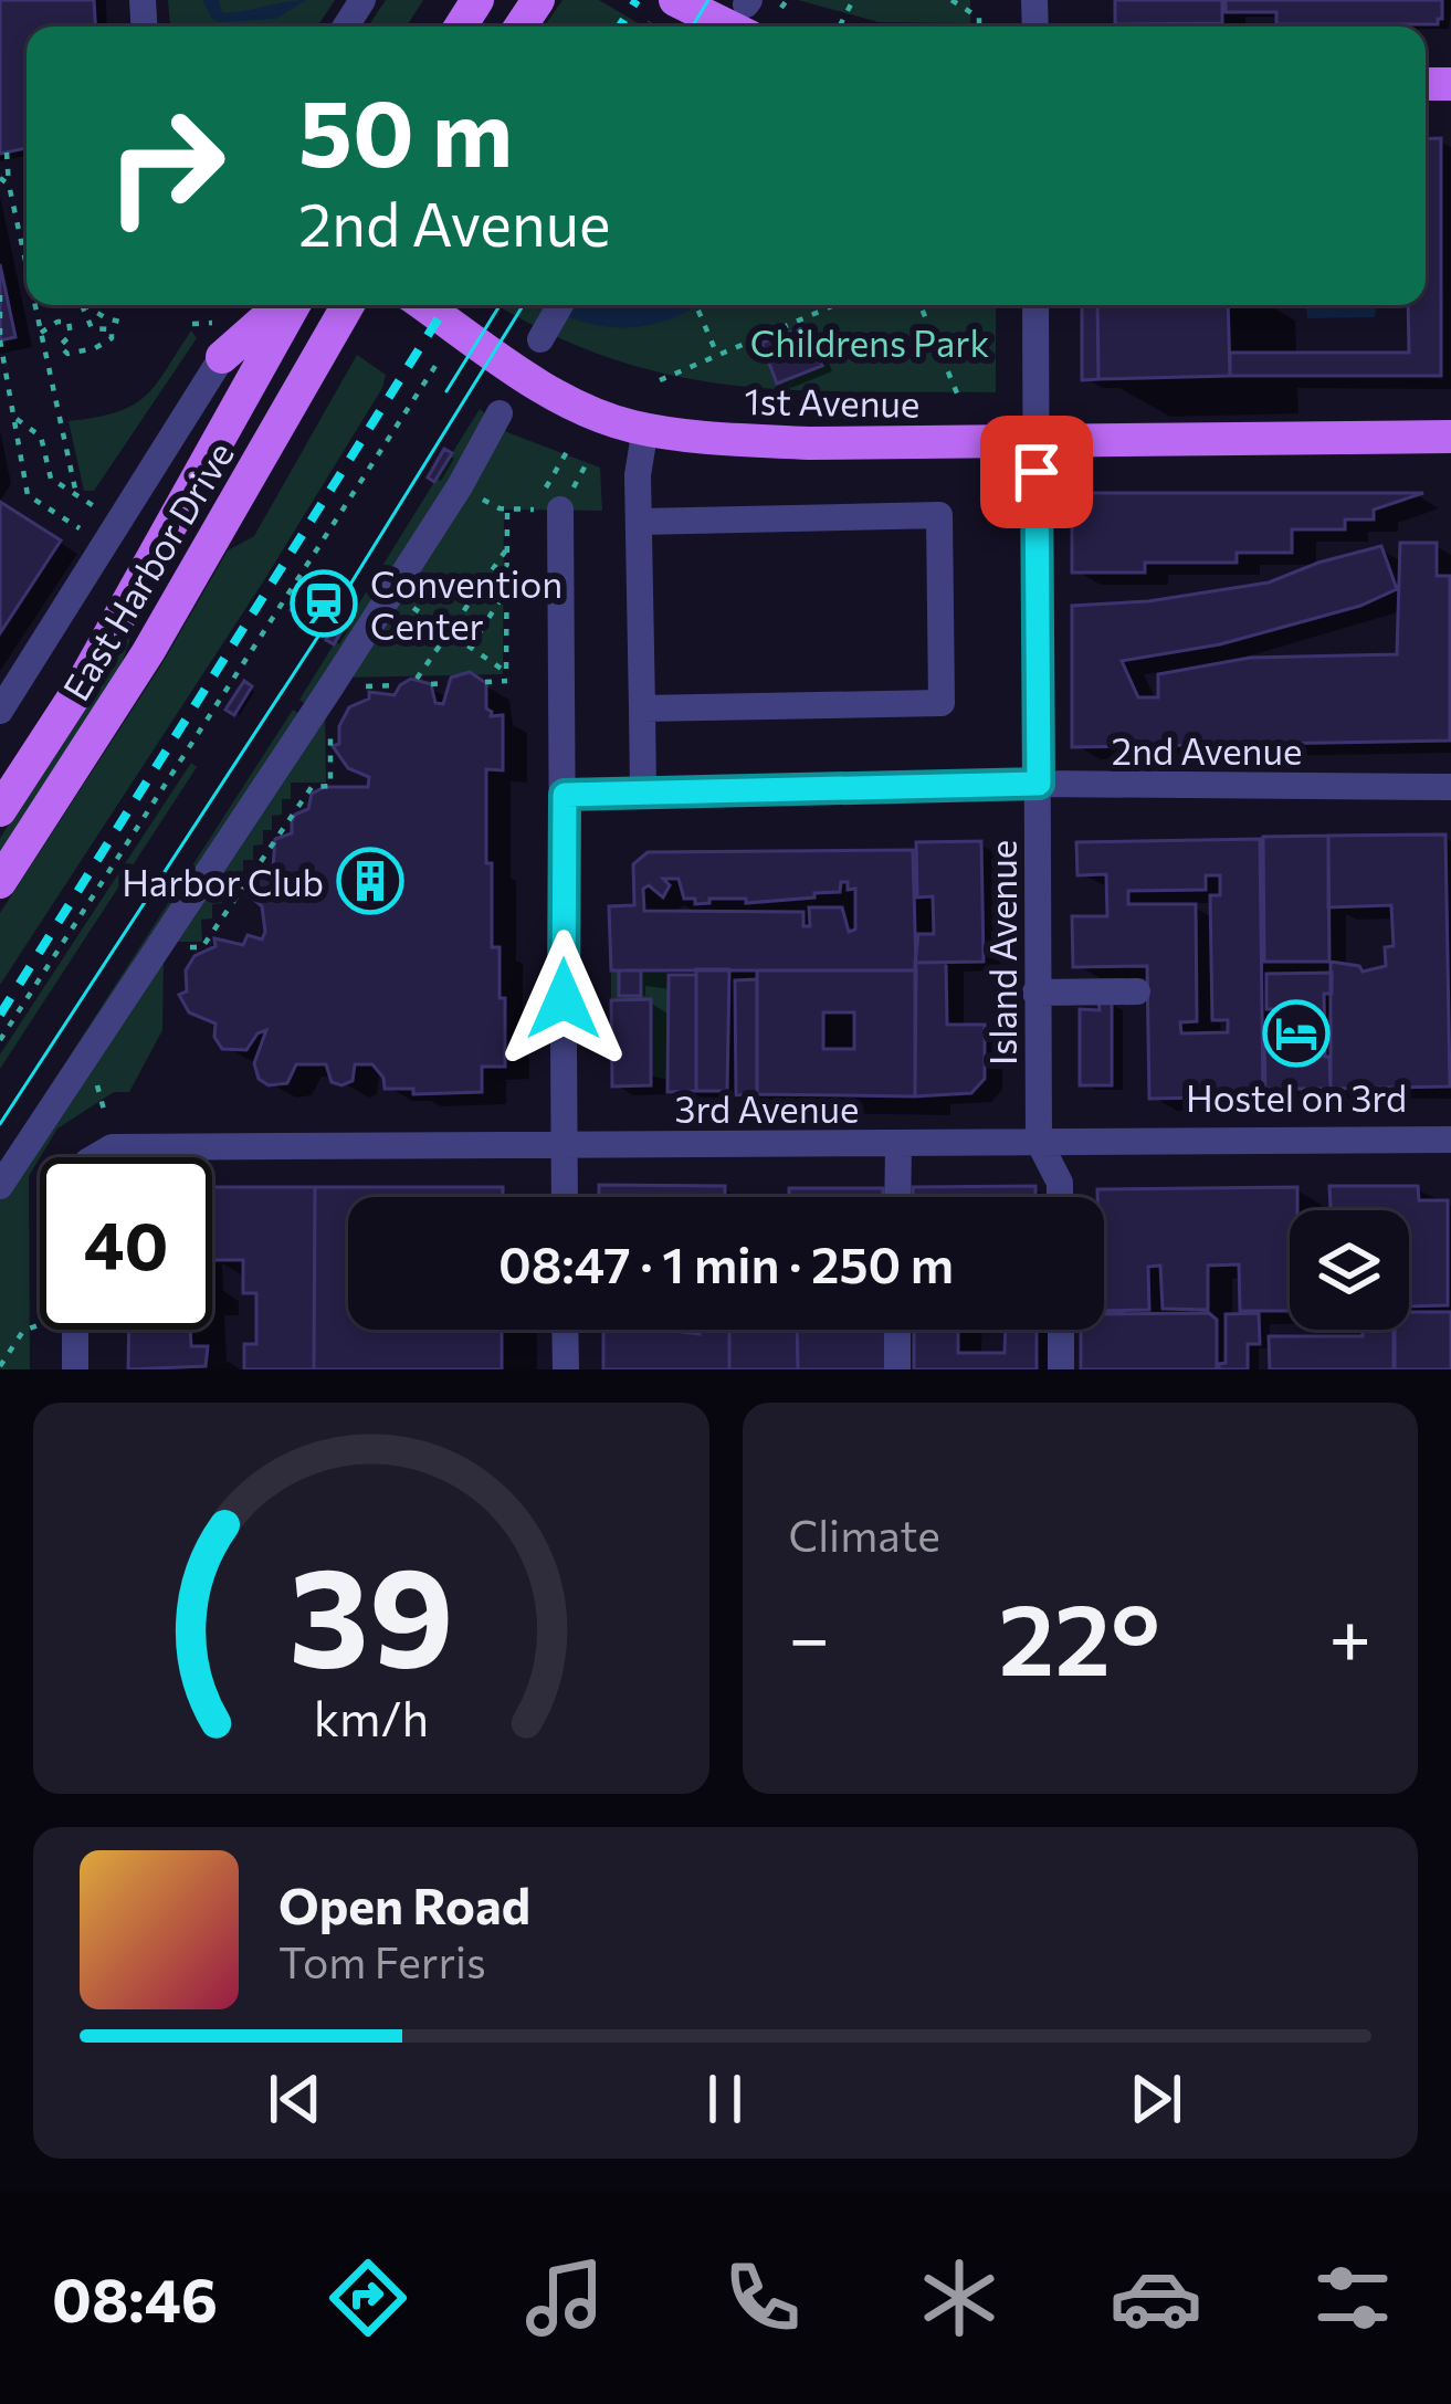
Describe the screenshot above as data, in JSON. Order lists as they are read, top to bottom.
{
  "streets": {
    "main road": ["1st Avenue", "East Harbor Drive"],
    "street": ["2nd Avenue", "Island Avenue", "3rd Avenue"]
  },
  "crossings": [
    ["1st Avenue", "Island Avenue"],
    ["2nd Avenue", "Island Avenue"],
    ["Island Avenue", "3rd Avenue"]
  ],
  "parks": ["Childrens Park"],
  "places": {
    "station": ["Convention Center"],
    "building": ["Harbor Club"],
    "hotel": ["Hostel on 3rd"]
  },
  "page": {
    "turn": ["50 m", "2nd Avenue"],
    "limit": "40",
    "trip": "08:47 · 1 min · 250 m",
    "tile": "Climate",
    "heat": ["−", "22°", "+"],
    "song": ["Open Road", "Tom Ferris"],
    "tabs": "08:46",
    "gauge": ["39", "km/h"]
  }
}
